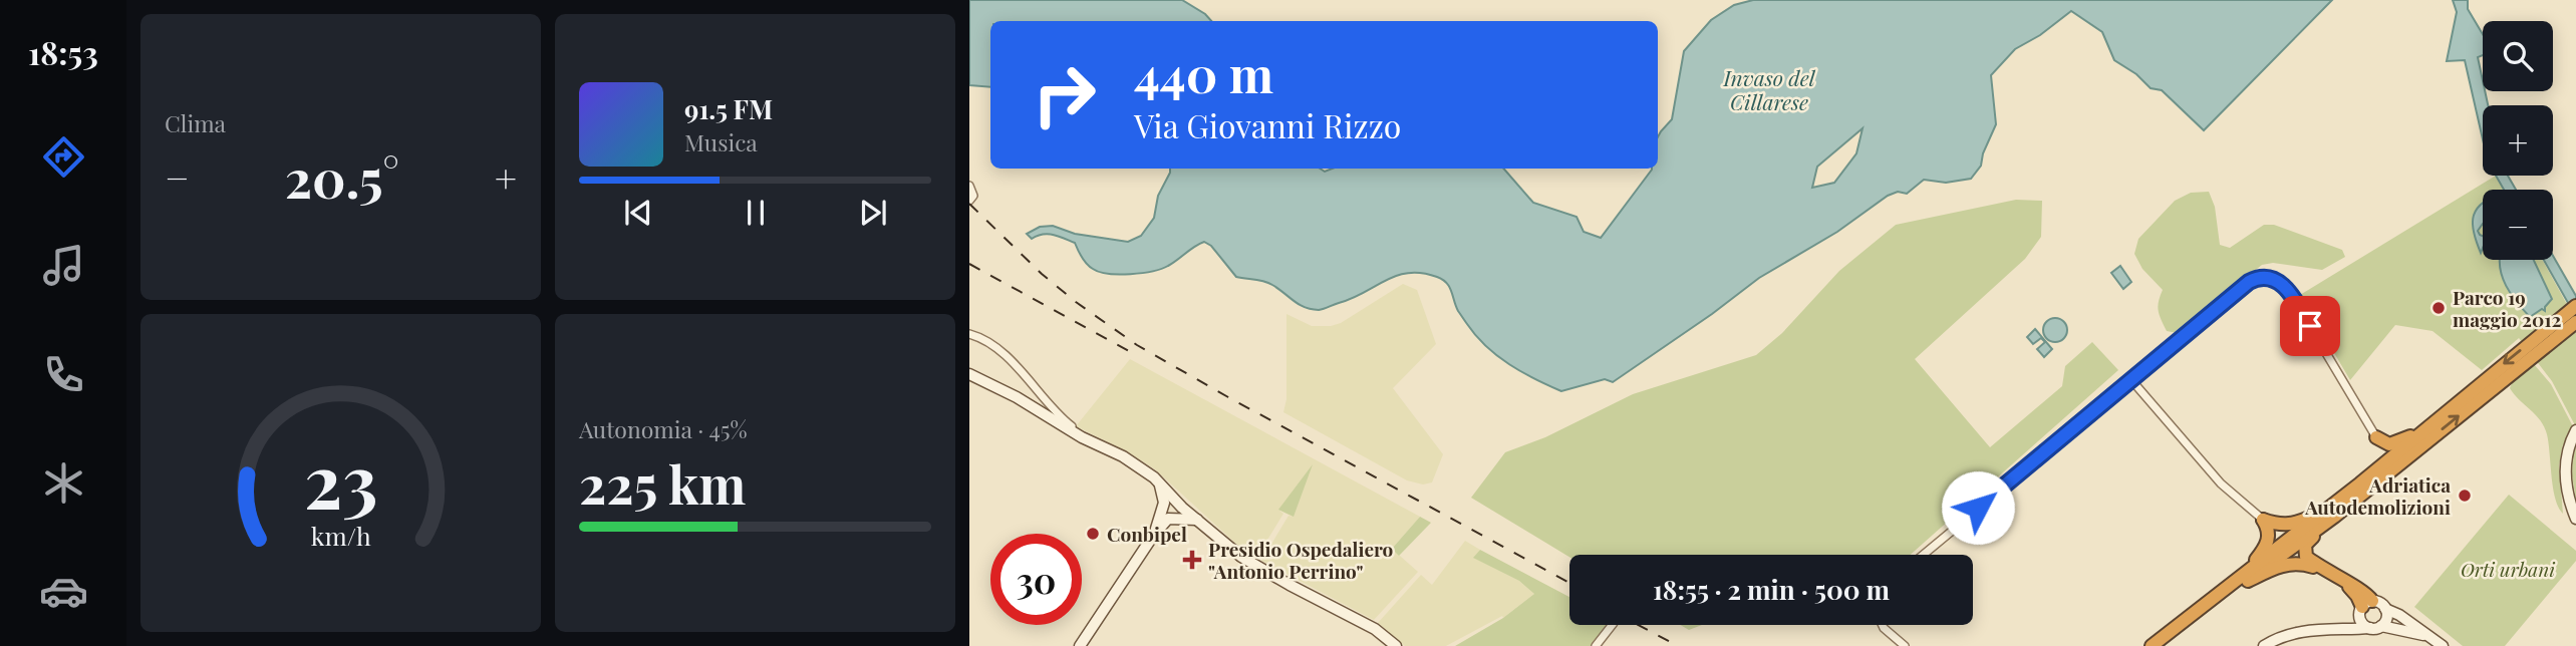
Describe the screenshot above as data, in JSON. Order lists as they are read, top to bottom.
{
  "water": ["Invaso del Cillarese"],
  "parks": ["Orti urbani"],
  "places": {
    "other": ["Parco 19 maggio 2012", "Adriatica Autodemolizioni", "Conbipel"],
    "health": ["Presidio Ospedaliero \"Antonio Perrino\""]
  },
  "page": {
    "tabs": "18:53",
    "tile": [
      "Clima",
      ["Autonomia · 45%", "225 km"]
    ],
    "map_buttons": ["+", "−"],
    "turn": ["440 m", "Via Giovanni Rizzo"],
    "song": ["91.5 FM", "Musica"],
    "heat": ["−", "20.5°", "+"],
    "limit": "30",
    "trip": "18:55 · 2 min · 500 m",
    "gauge": ["23", "km/h"]
  }
}
